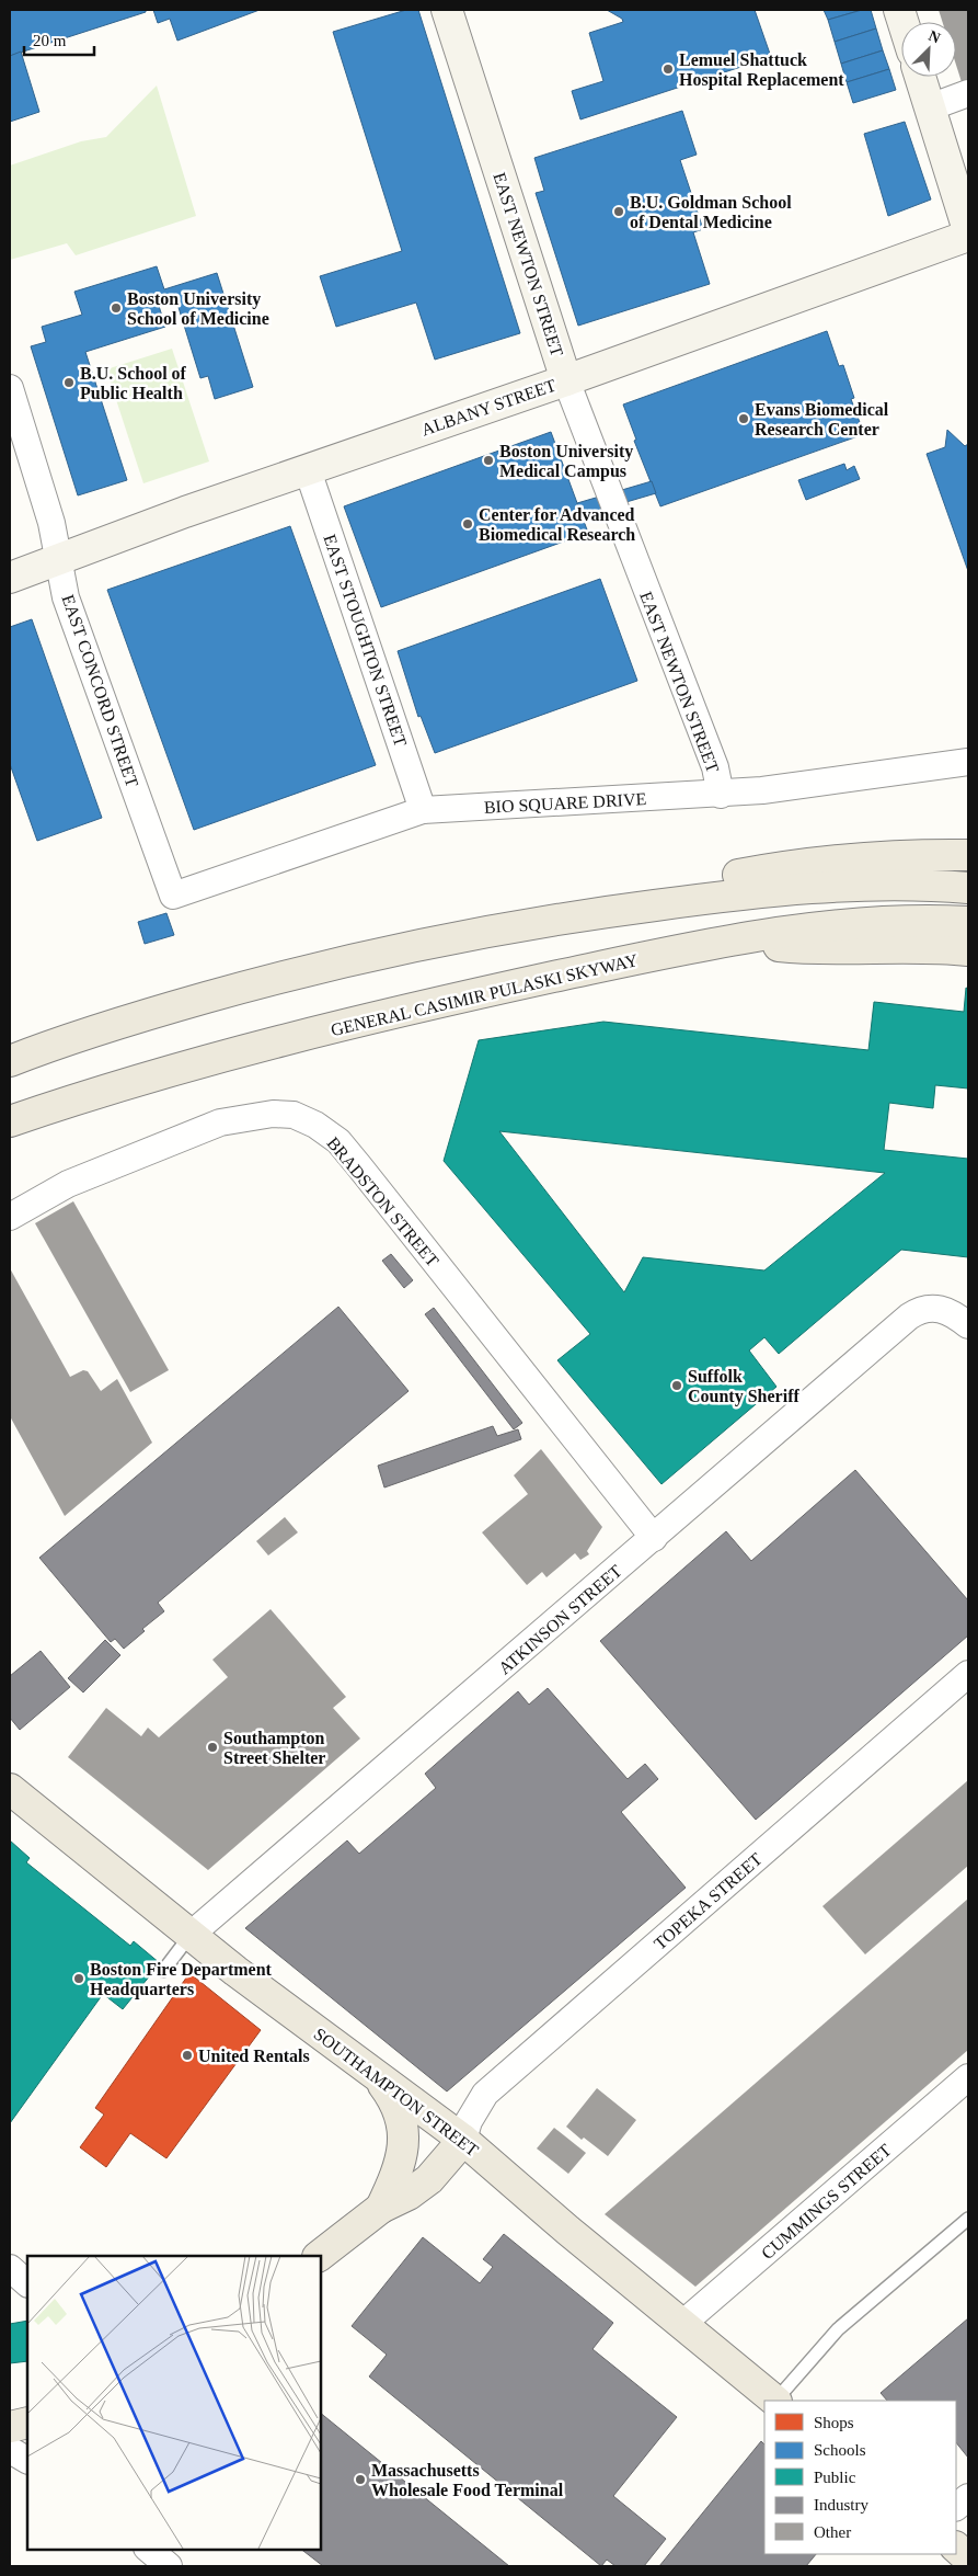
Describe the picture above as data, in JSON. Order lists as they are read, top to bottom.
{
  "streets": {
    "main road": [
      "EAST NEWTON STREET",
      "ALBANY STREET",
      "GENERAL CASIMIR PULASKI SKYWAY",
      "SOUTHAMPTON STREET"
    ],
    "street": [
      "EAST STOUGHTON STREET",
      "EAST CONCORD STREET",
      "BIO SQUARE DRIVE",
      "BRADSTON STREET",
      "ATKINSON STREET",
      "TOPEKA STREET",
      "CUMMINGS STREET"
    ]
  },
  "crossings": [
    ["EAST NEWTON STREET", "ALBANY STREET"],
    ["EAST NEWTON STREET", "BIO SQUARE DRIVE"],
    ["ALBANY STREET", "EAST STOUGHTON STREET"],
    ["ALBANY STREET", "EAST CONCORD STREET"],
    ["EAST STOUGHTON STREET", "BIO SQUARE DRIVE"],
    ["EAST CONCORD STREET", "BIO SQUARE DRIVE"],
    ["BRADSTON STREET", "ATKINSON STREET"],
    ["ATKINSON STREET", "SOUTHAMPTON STREET"],
    ["TOPEKA STREET", "SOUTHAMPTON STREET"],
    ["SOUTHAMPTON STREET", "CUMMINGS STREET"]
  ],
  "places": [
    "Lemuel Shattuck Hospital Replacement",
    "B.U. Goldman School of Dental Medicine",
    "Boston University School of Medicine",
    "B.U. School of Public Health",
    "Evans Biomedical Research Center",
    "Boston University Medical Campus",
    "Center for Advanced Biomedical Research",
    "Suffolk County Sheriff",
    "Southampton Street Shelter",
    "Boston Fire Department Headquarters",
    "United Rentals",
    "Massachusetts Wholesale Food Terminal"
  ],
  "legend": [
    "Shops",
    "Schools",
    "Public",
    "Industry",
    "Other"
  ],
  "scale_bar": "20 m",
  "north": "top right"
}
